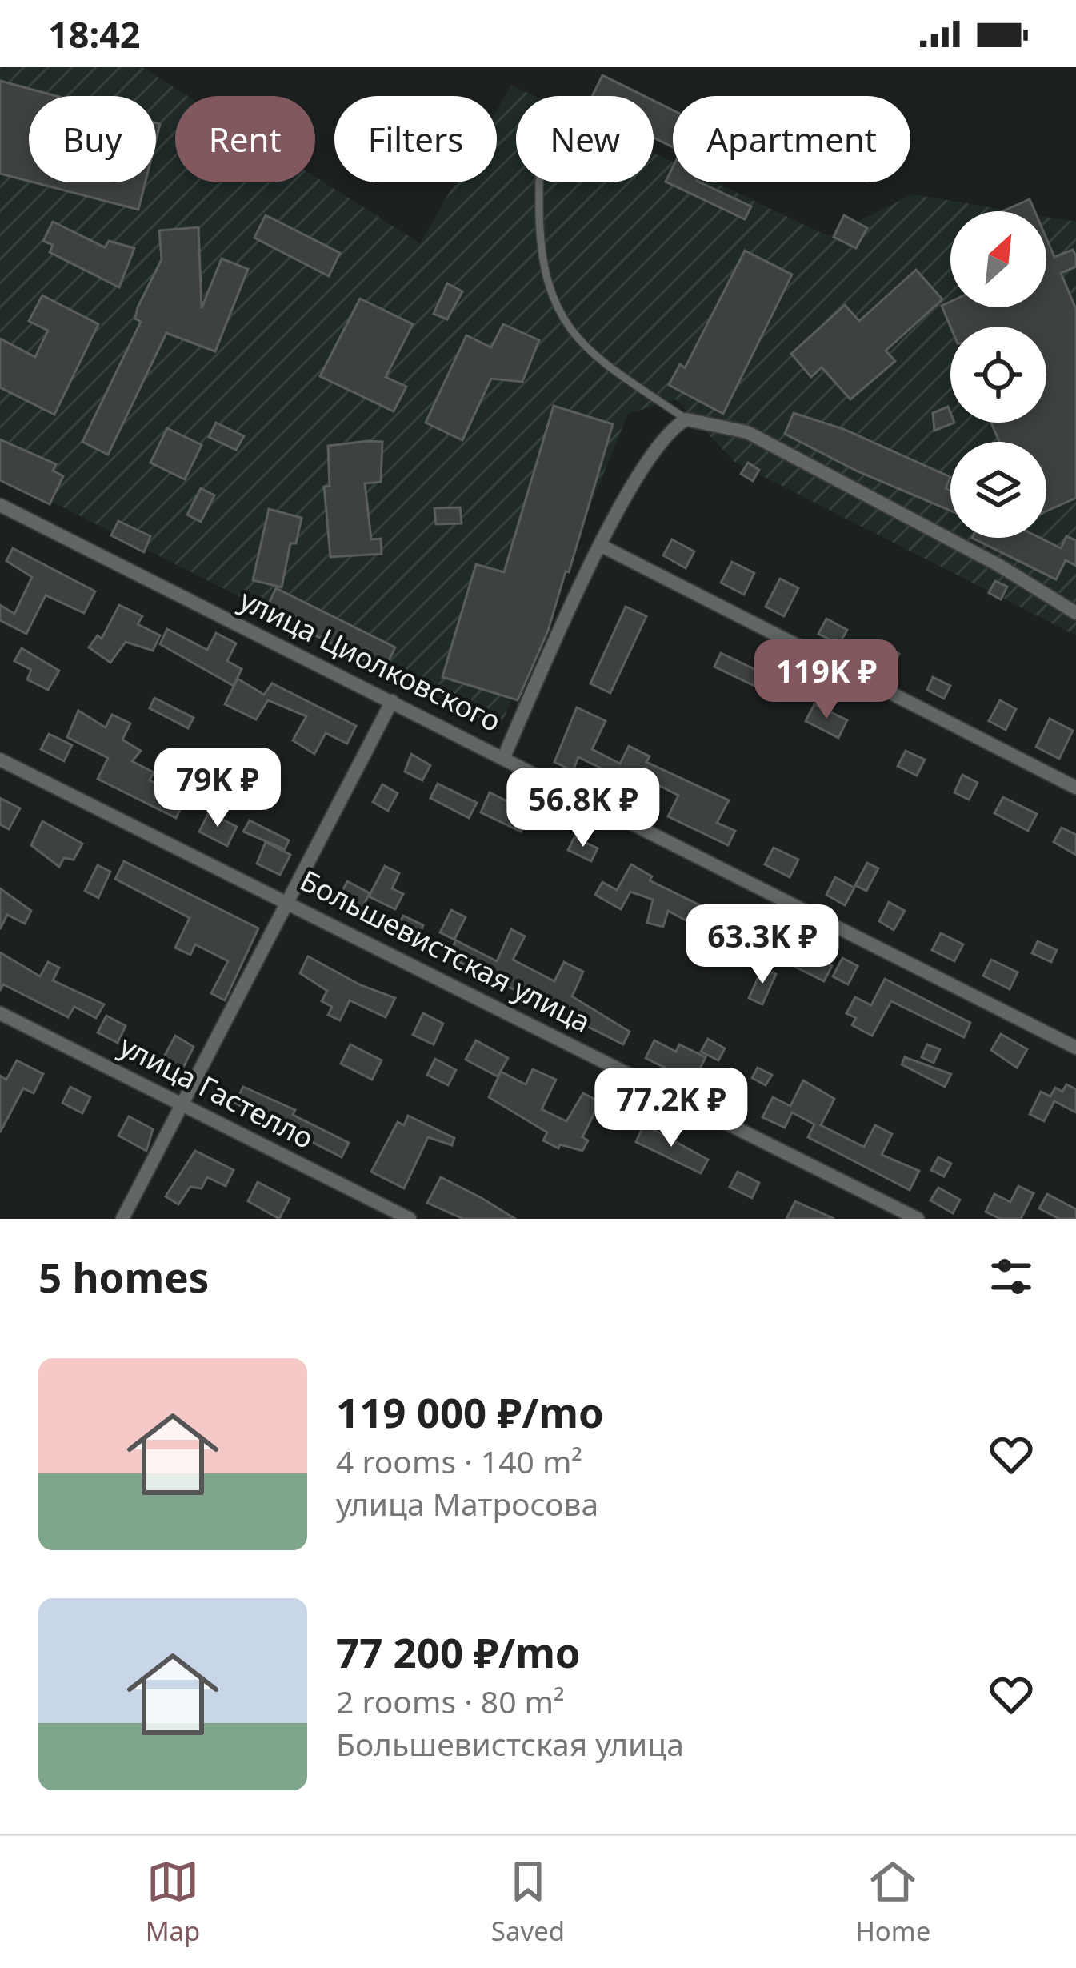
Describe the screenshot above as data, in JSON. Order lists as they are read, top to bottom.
{
  "streets": {
    "street": ["улица Циолковского", "Большевистская улица", "улица Гастелло"]
  },
  "north": "top right",
  "page": {
    "status": "18:42",
    "chip": [
      "Buy",
      "Rent",
      "Filters",
      "New",
      "Apartment"
    ],
    "price": [
      "119K ₽",
      "79K ₽",
      "56.8K ₽",
      "63.3K ₽",
      "77.2K ₽"
    ],
    "heading": "5 homes",
    "list": [
      {
        "name": "119 000 ₽/mo",
        "note": "4 rooms · 140 m² · улица Матросова"
      },
      {
        "name": "77 200 ₽/mo",
        "note": "2 rooms · 80 m² · Большевистская улица"
      }
    ],
    "tabs": ["Map", "Saved", "Home"]
  }
}
